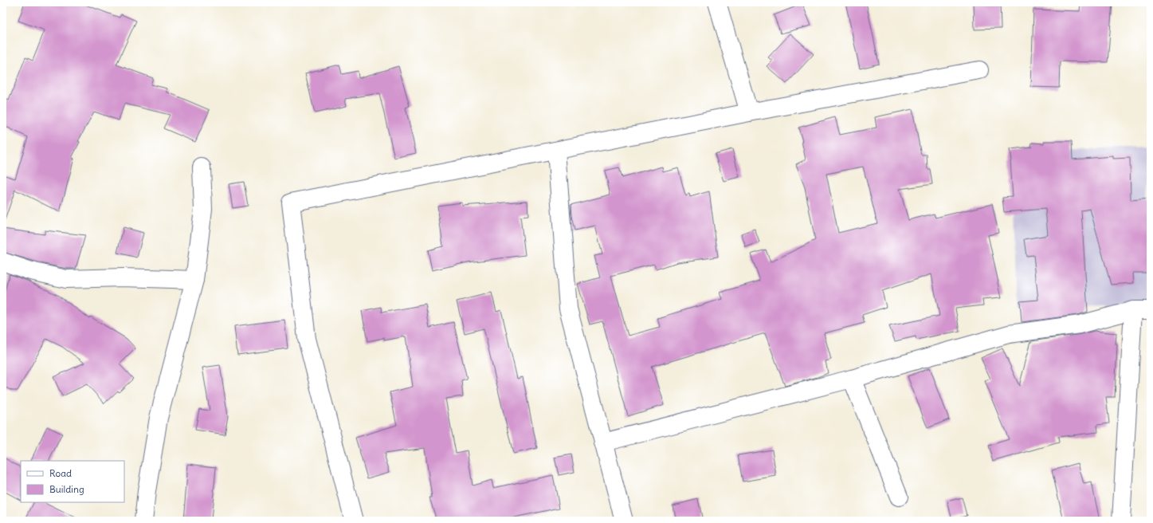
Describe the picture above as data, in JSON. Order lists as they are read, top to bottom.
{
  "legend": ["Road", "Building"]
}
